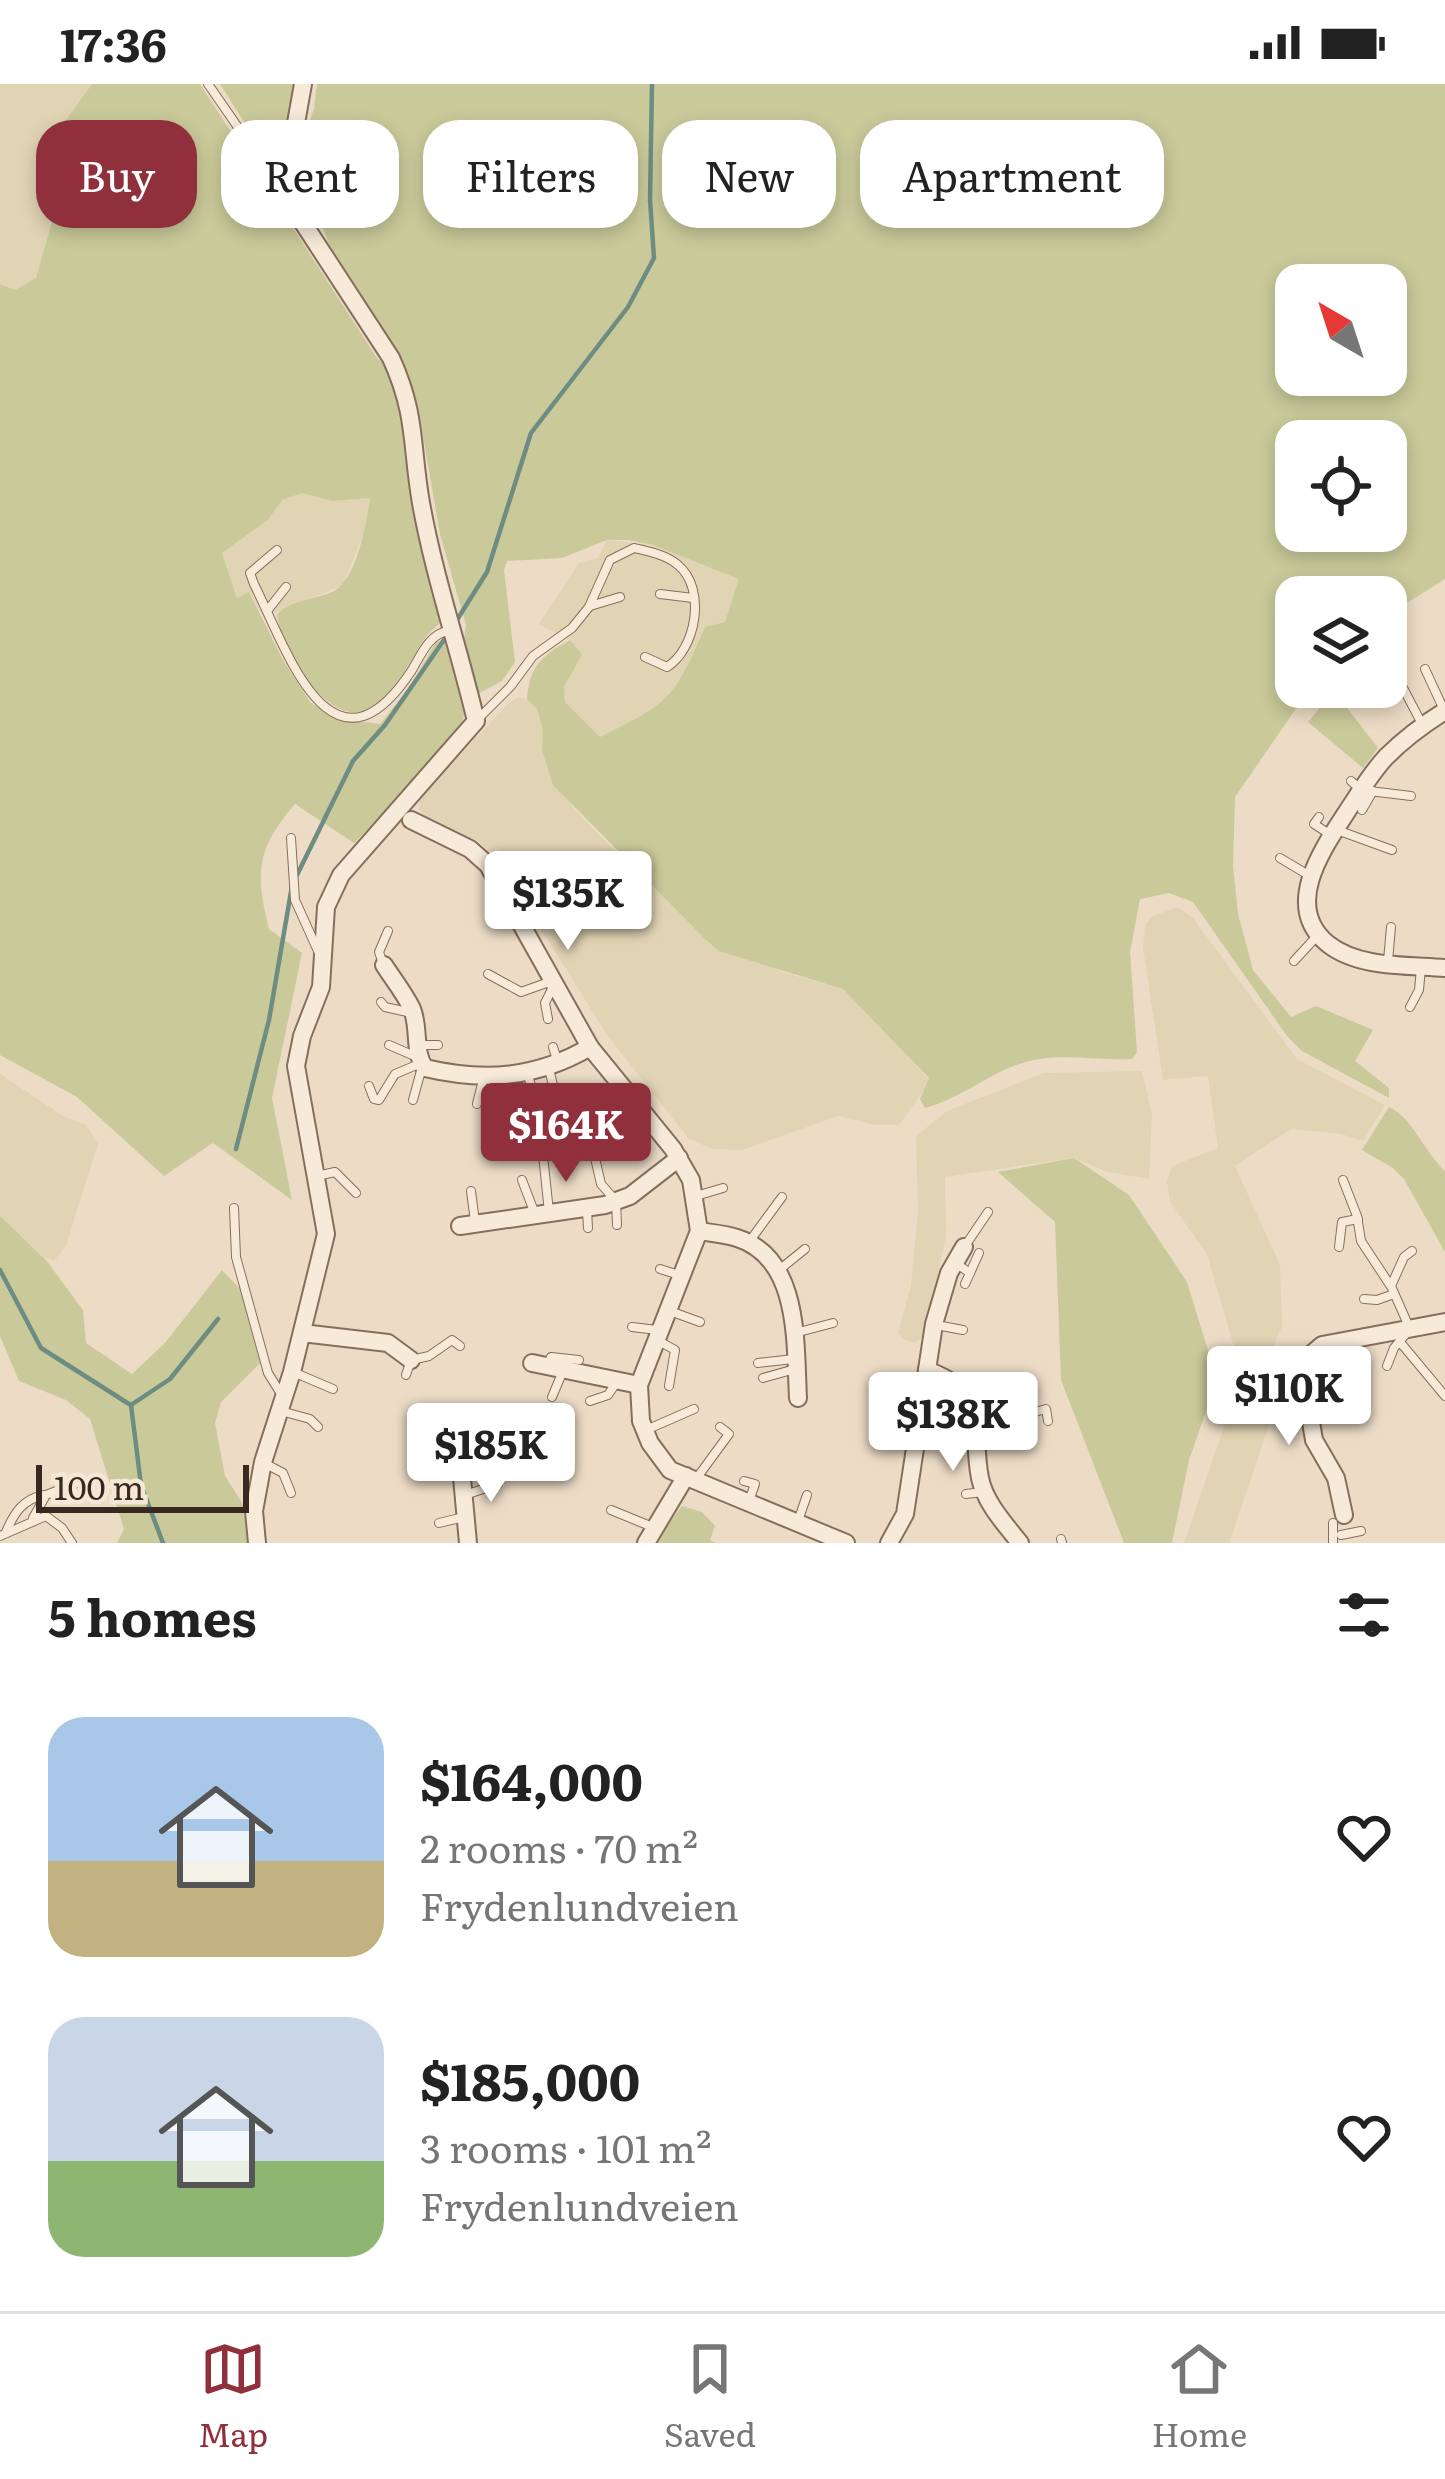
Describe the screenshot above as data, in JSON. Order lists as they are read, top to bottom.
{
  "scale_bar": "100 m",
  "north": "top left",
  "page": {
    "status": "17:36",
    "chip": [
      "Buy",
      "Rent",
      "Filters",
      "New",
      "Apartment"
    ],
    "price": [
      "$135K",
      "$164K",
      "$110K",
      "$138K",
      "$185K"
    ],
    "scale": "100 m",
    "heading": "5 homes",
    "list": [
      {
        "name": "$164,000",
        "note": "2 rooms · 70 m² · Frydenlundveien"
      },
      {
        "name": "$185,000",
        "note": "3 rooms · 101 m² · Frydenlundveien"
      }
    ],
    "tabs": ["Map", "Saved", "Home"]
  }
}
